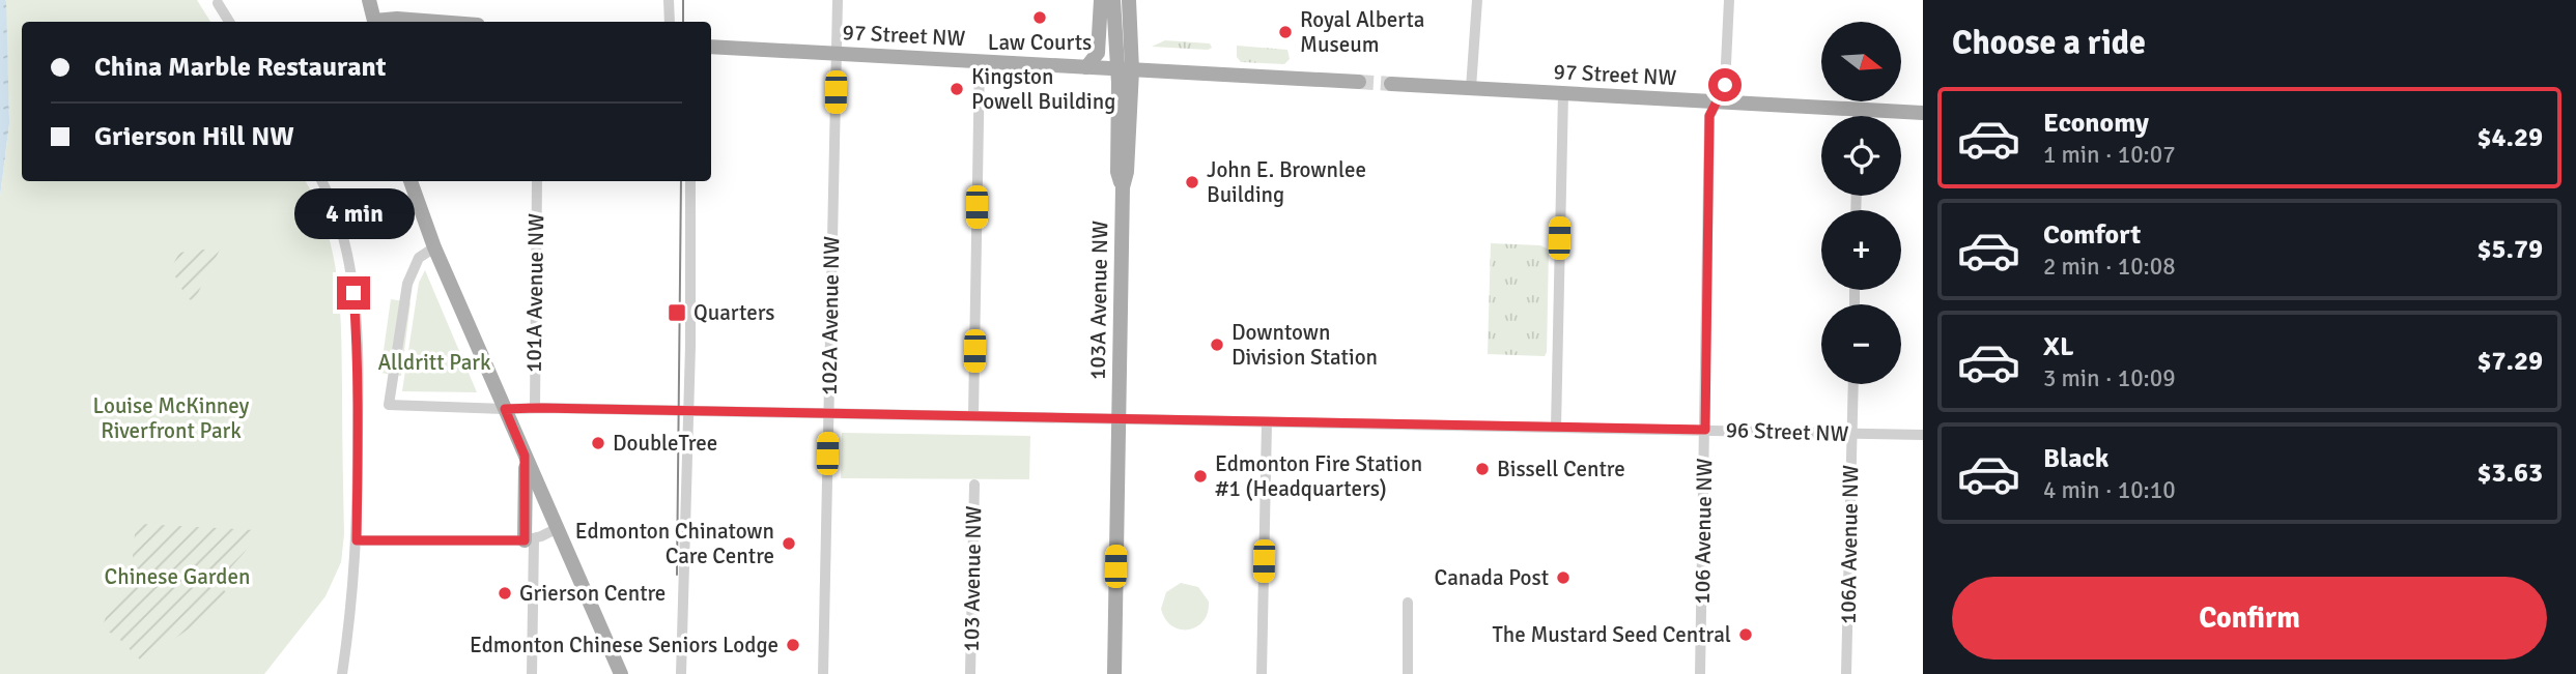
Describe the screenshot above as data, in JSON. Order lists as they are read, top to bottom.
{
  "streets": {
    "main road": ["97 Street NW", "103A Avenue NW"],
    "street": [
      "101A Avenue NW",
      "102A Avenue NW",
      "96 Street NW",
      "106 Avenue NW",
      "106A Avenue NW",
      "103 Avenue NW"
    ]
  },
  "crossings": [
    ["97 Street NW", "103A Avenue NW"],
    ["97 Street NW", "102A Avenue NW"],
    ["97 Street NW", "106 Avenue NW"],
    ["101A Avenue NW", "96 Street NW"],
    ["103A Avenue NW", "96 Street NW"],
    ["102A Avenue NW", "96 Street NW"],
    ["96 Street NW", "106 Avenue NW"],
    ["96 Street NW", "106A Avenue NW"]
  ],
  "parks": ["Alldritt Park", "Louise McKinney Riverfront Park", "Chinese Garden"],
  "places": {
    "other": [
      "Law Courts",
      "Royal Alberta Museum",
      "Kingston Powell Building",
      "John E. Brownlee Building",
      "Downtown Division Station",
      "DoubleTree",
      "Bissell Centre",
      "Edmonton Fire Station #1 (Headquarters)",
      "Edmonton Chinatown Care Centre",
      "Canada Post",
      "Grierson Centre",
      "The Mustard Seed Central",
      "Edmonton Chinese Seniors Lodge"
    ],
    "transit": ["Quarters"]
  },
  "north": "right",
  "page": {
    "heading": "Choose a ride",
    "map_buttons": ["+", "−"],
    "banner": ["China Marble Restaurant", "Grierson Hill NW"],
    "list": [
      {
        "name": "Economy",
        "note": "1 min · 10:07",
        "value": "$4.29"
      },
      {
        "name": "Comfort",
        "note": "2 min · 10:08",
        "value": "$5.79"
      },
      {
        "name": "XL",
        "note": "3 min · 10:09",
        "value": "$7.29"
      },
      {
        "name": "Black",
        "note": "4 min · 10:10",
        "value": "$3.63"
      }
    ],
    "bubble": "4 min",
    "buttons": "Confirm"
  }
}
